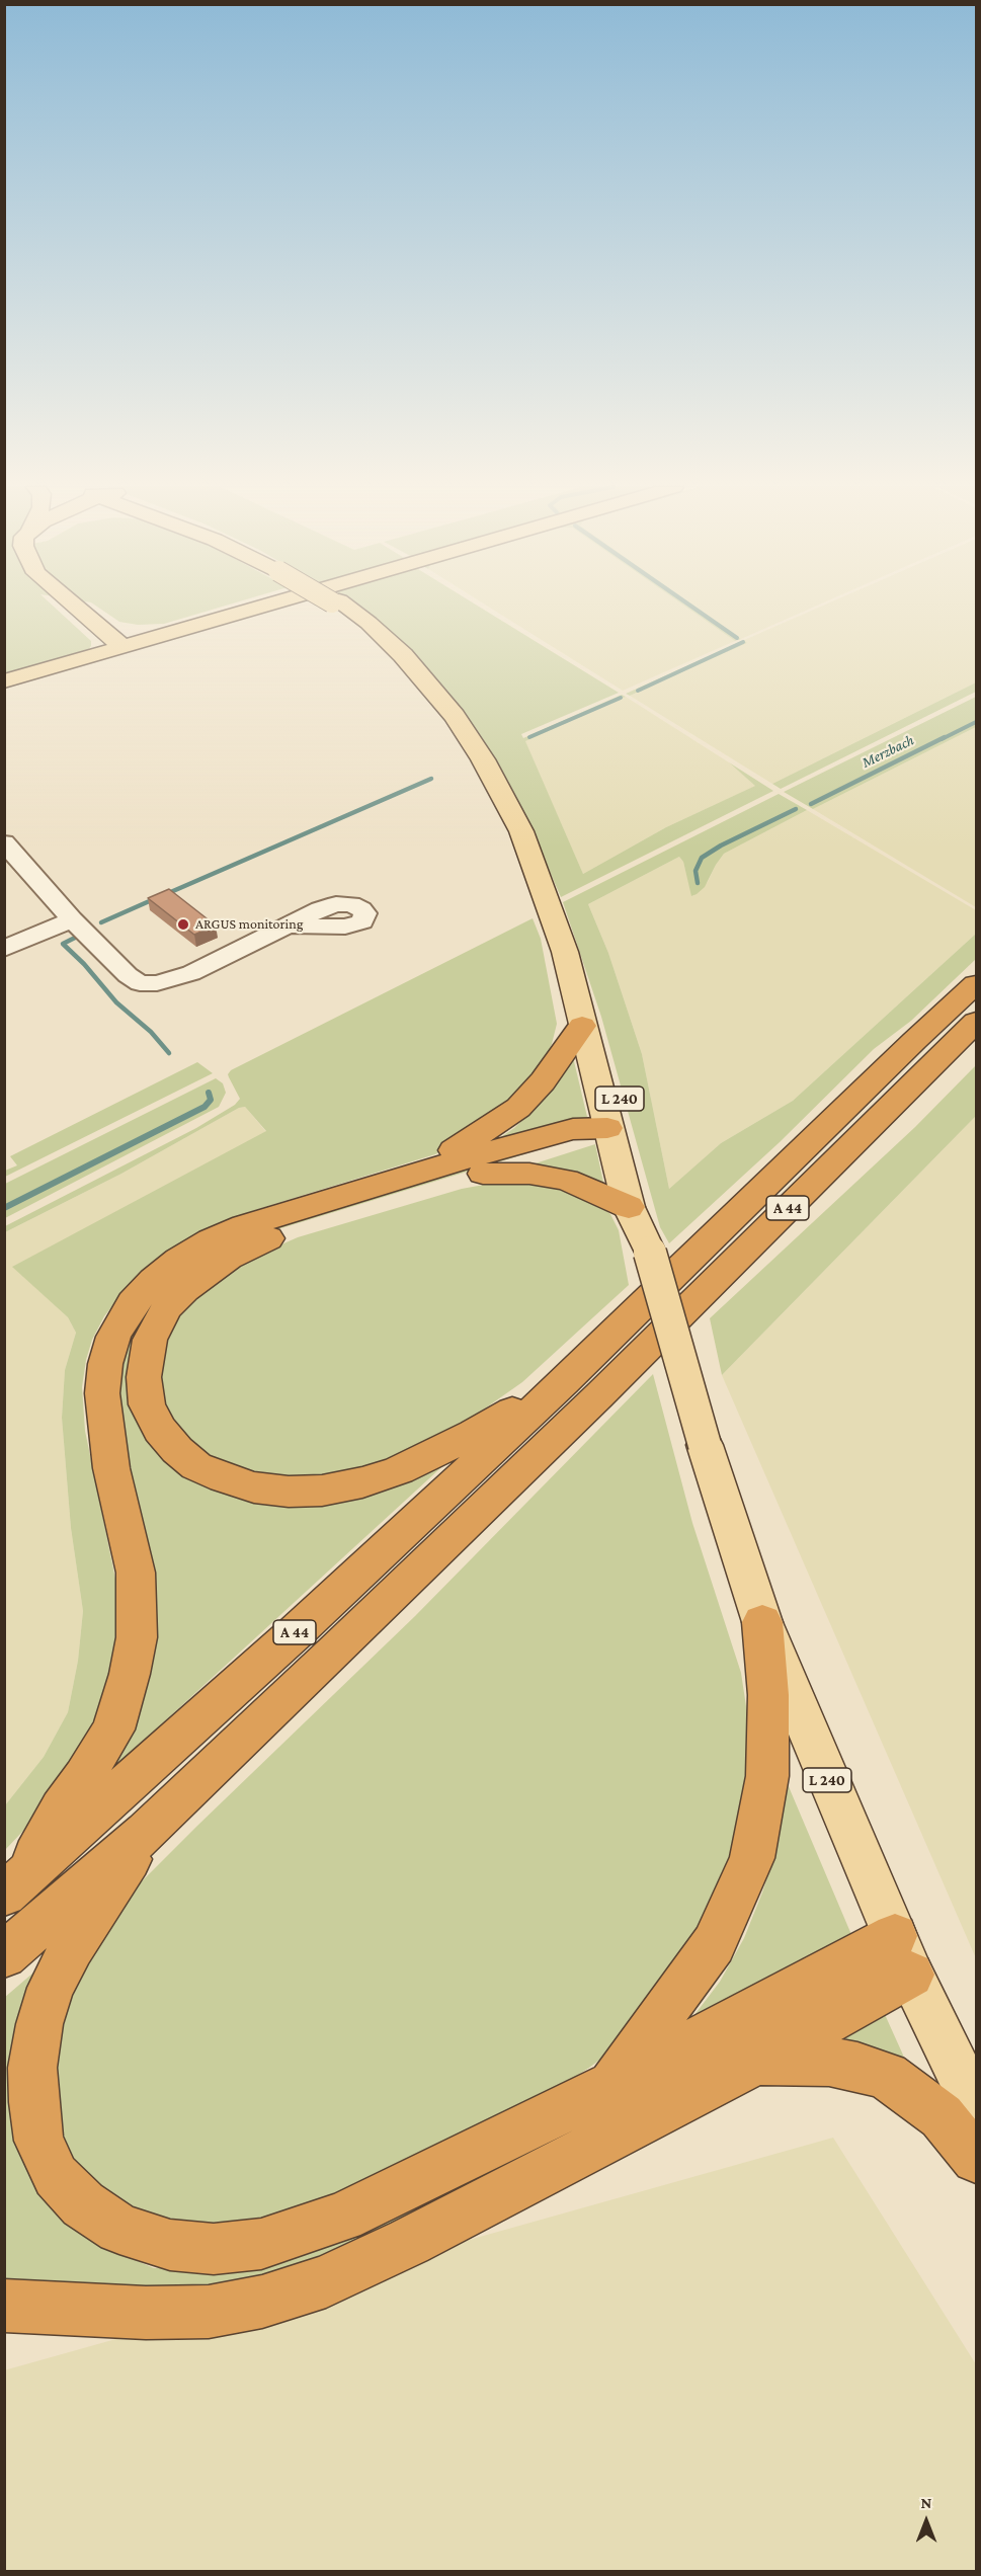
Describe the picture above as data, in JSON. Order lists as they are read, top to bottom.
{
  "streets": {
    "highway": ["A 44"],
    "main road": ["L 240"]
  },
  "water": ["Merzbach"],
  "places": ["ARGUS monitoring"],
  "north": "top"
}
